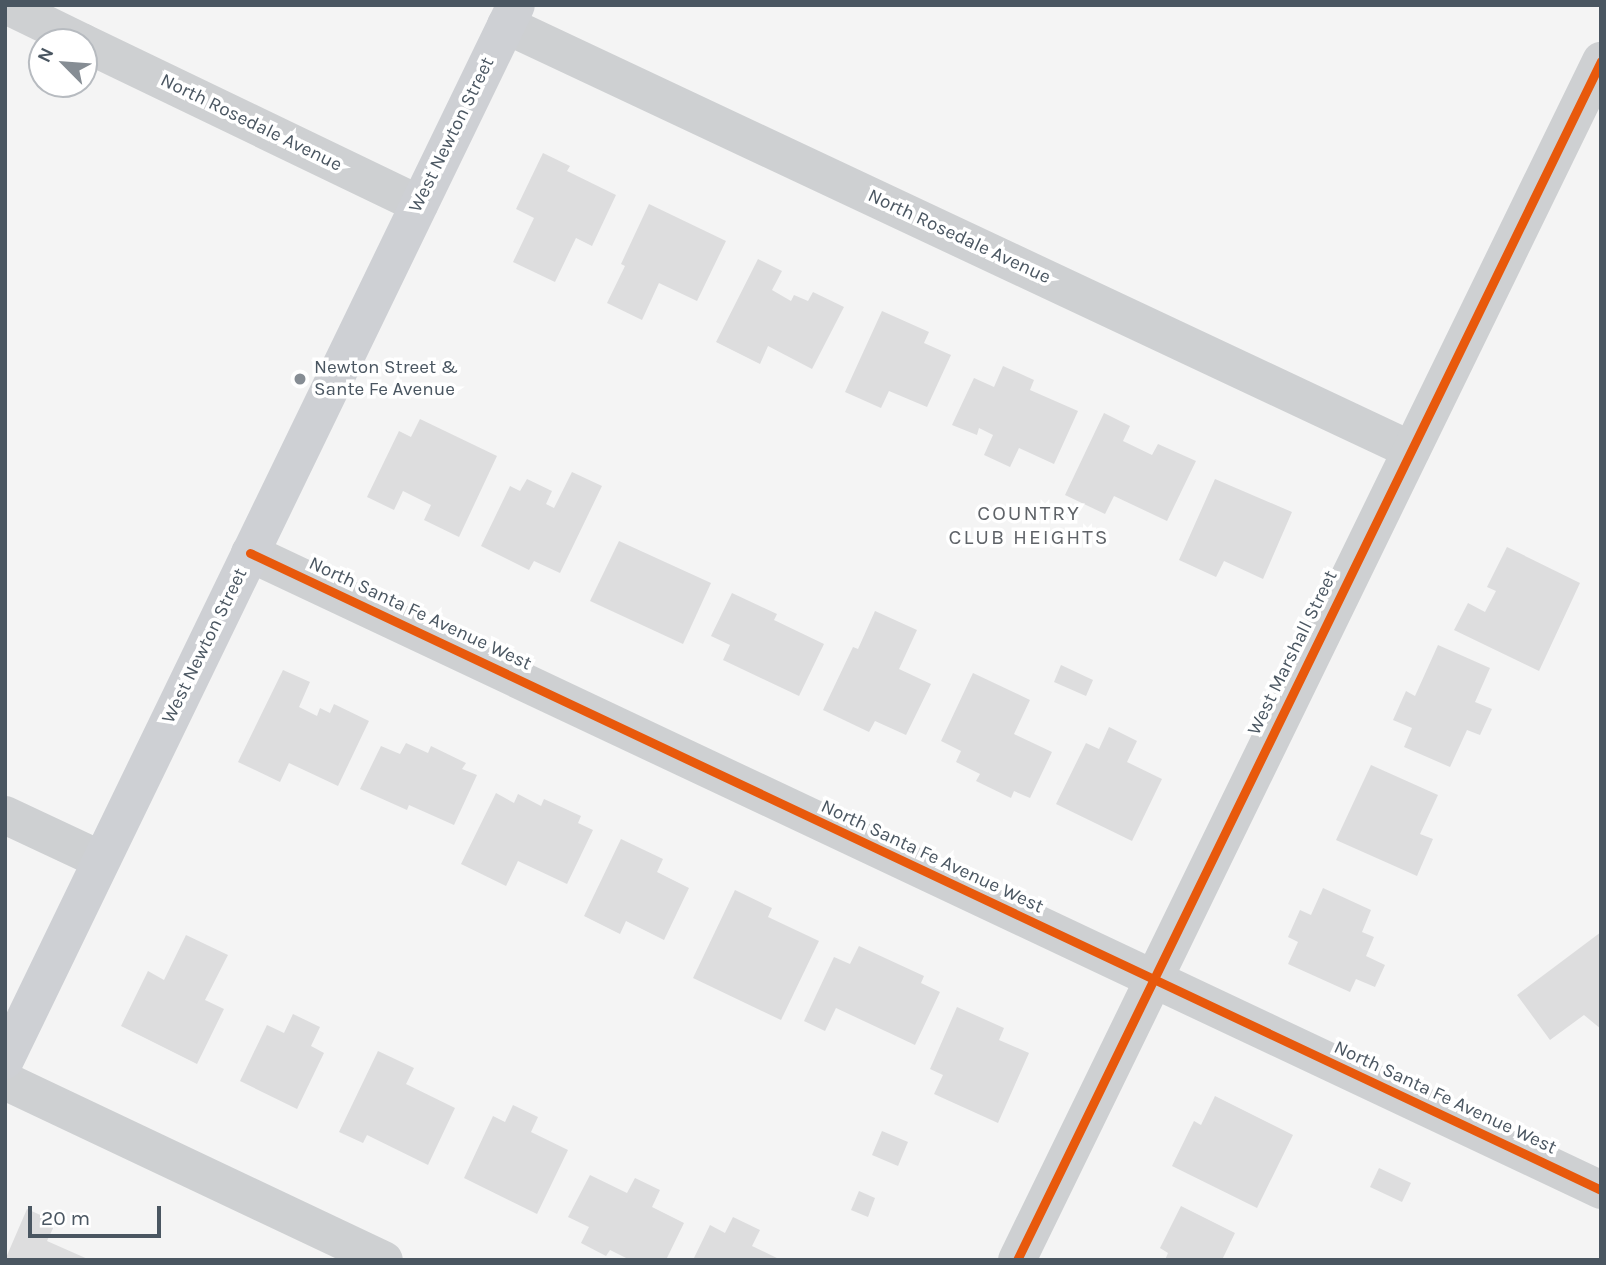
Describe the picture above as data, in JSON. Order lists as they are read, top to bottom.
{
  "streets": {
    "street": [
      "North Rosedale Avenue",
      "West Newton Street",
      "North Santa Fe Avenue West",
      "West Marshall Street"
    ]
  },
  "crossings": [
    ["North Rosedale Avenue", "West Newton Street"],
    ["North Rosedale Avenue", "West Marshall Street"],
    ["West Newton Street", "North Santa Fe Avenue West"],
    ["North Santa Fe Avenue West", "West Marshall Street"]
  ],
  "districts": ["COUNTRY CLUB HEIGHTS"],
  "places": ["Newton Street & Sante Fe Avenue"],
  "scale_bar": "20 m",
  "north": "top left"
}
